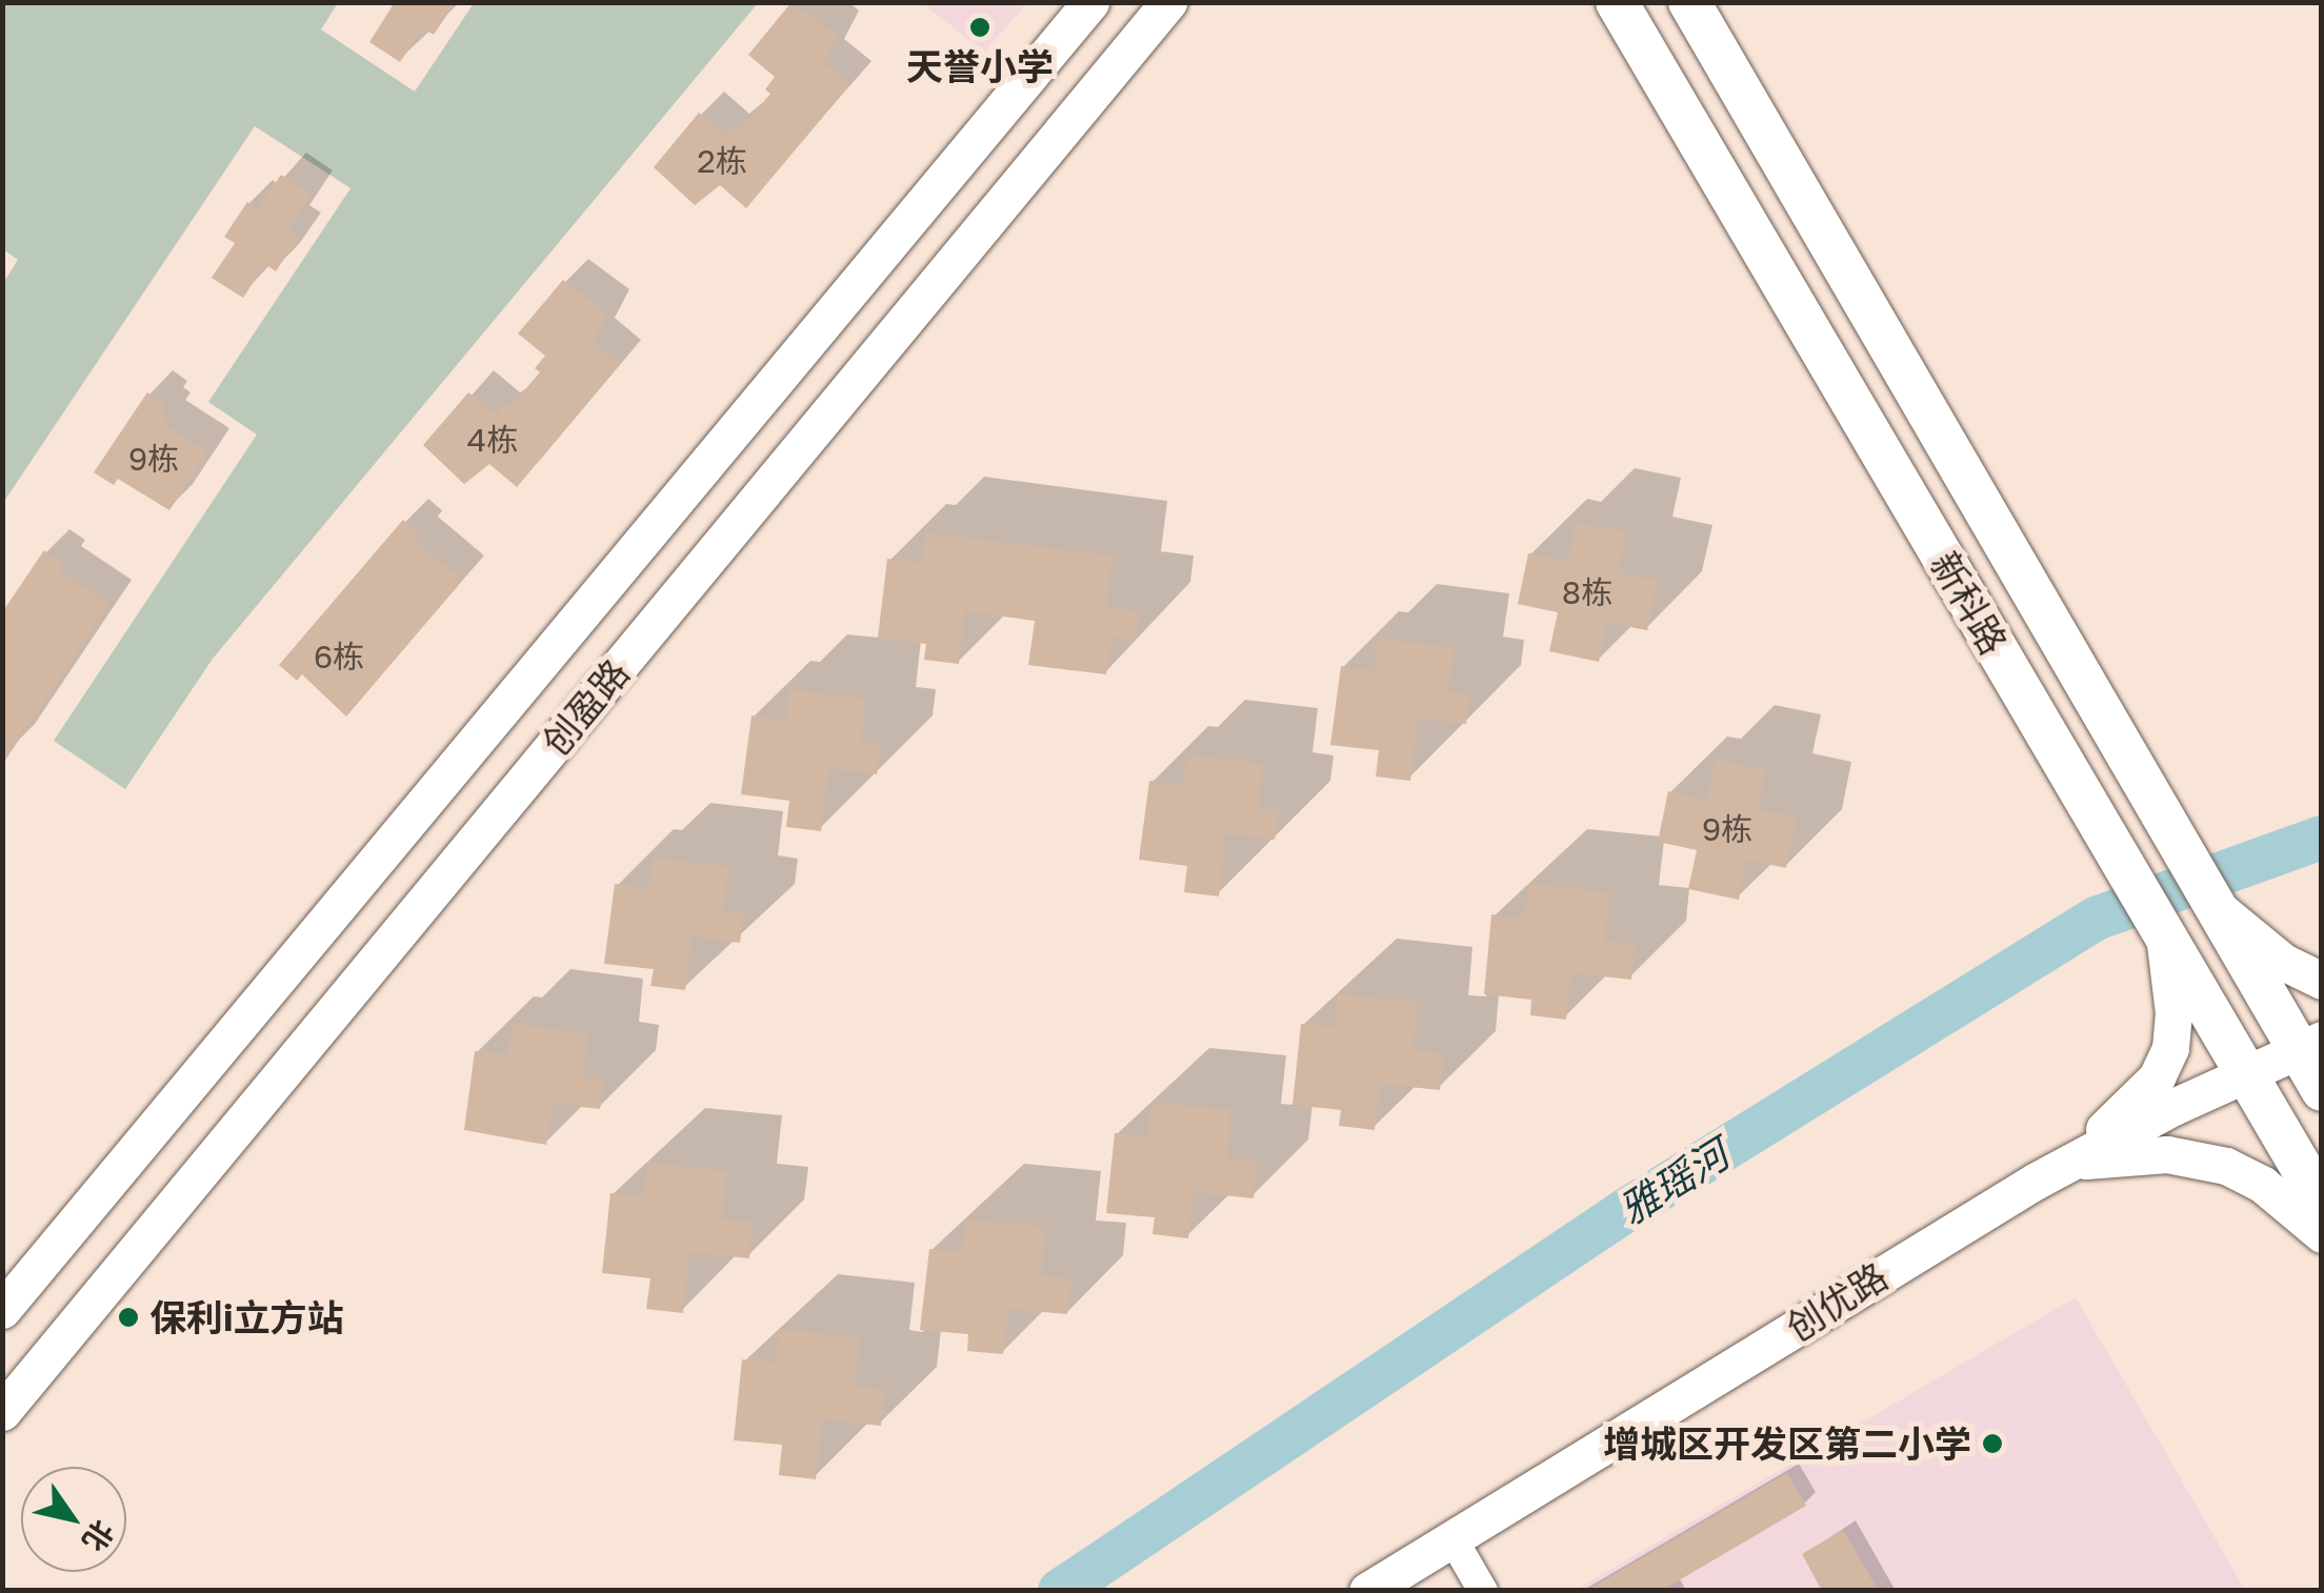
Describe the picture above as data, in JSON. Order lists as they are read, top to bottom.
{
  "streets": {
    "main road": ["新科路"],
    "street": ["创盈路", "创优路"]
  },
  "crossings": [
    ["新科路", "创优路"]
  ],
  "water": ["雅瑶河"],
  "places": ["天誉小学", "保利i立方站", "增城区开发区第二小学"],
  "house_numbers": [
    "2栋",
    "4栋",
    "9栋",
    "8栋",
    "6栋",
    "9栋"
  ],
  "north": "bottom right"
}
